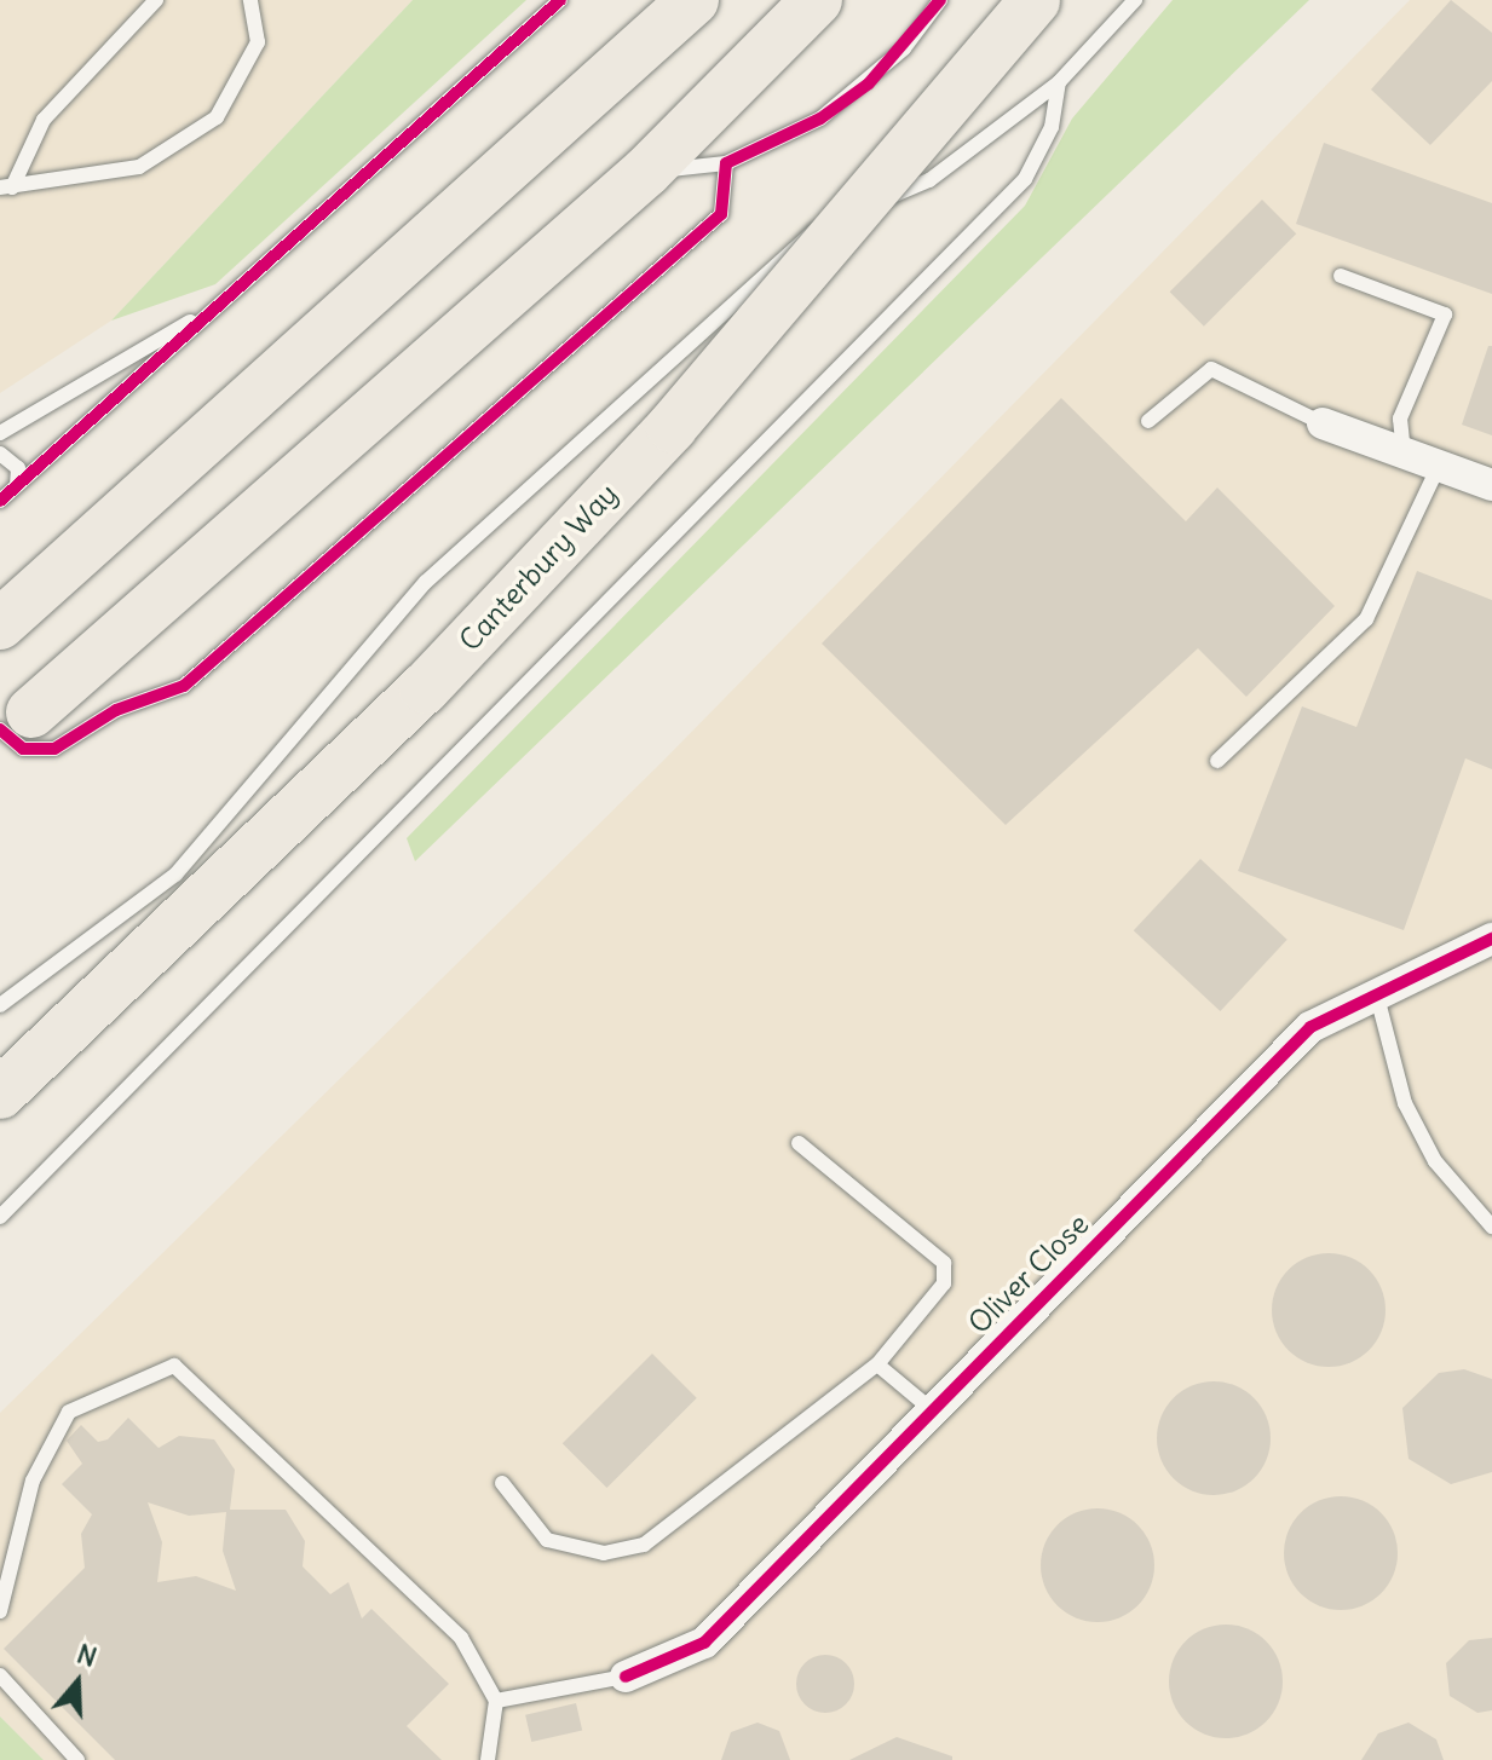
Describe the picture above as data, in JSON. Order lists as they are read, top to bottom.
{
  "streets": {
    "highway": ["Canterbury Way"],
    "street": ["Oliver Close"]
  },
  "north": "top"
}
